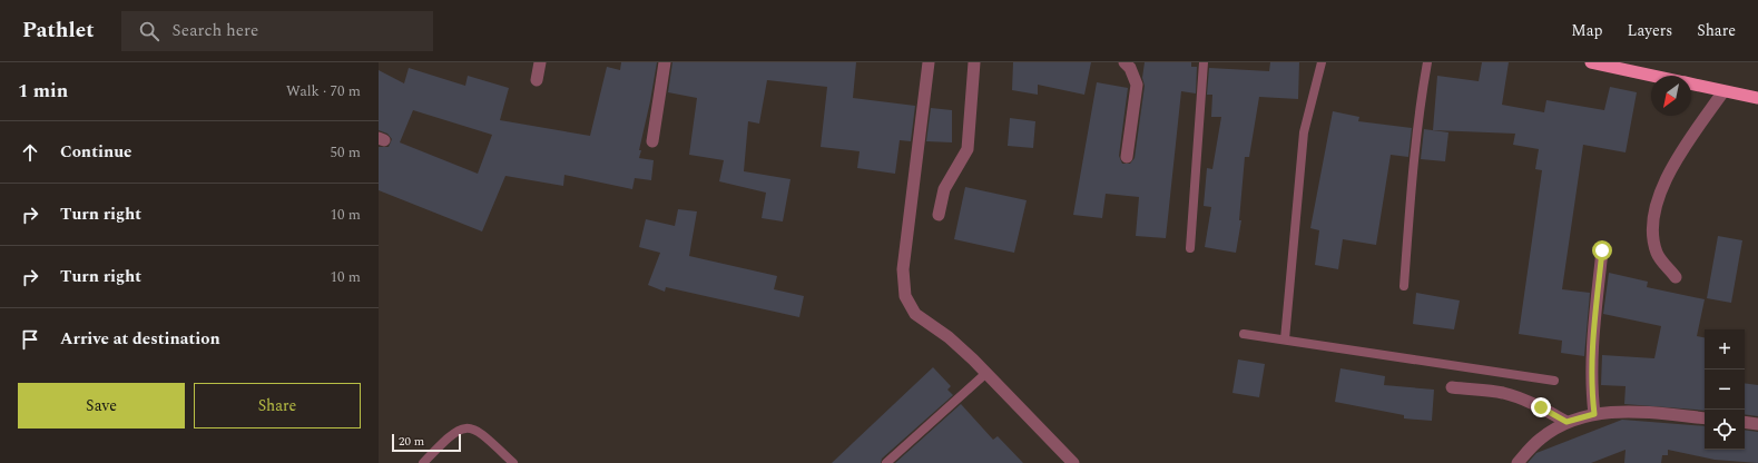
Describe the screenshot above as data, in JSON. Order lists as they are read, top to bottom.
{
  "scale_bar": "20 m",
  "north": "bottom left",
  "page": {
    "header": "Pathlet",
    "search": "Search here",
    "nav": ["Map", "Layers", "Share"],
    "heading": ["1 min", "Walk · 70 m"],
    "list": [
      ["Continue", "50 m"],
      ["Turn right", "10 m"],
      ["Turn right", "10 m"],
      "Arrive at destination"
    ],
    "map_buttons": ["+", "−"],
    "buttons": ["Save", "Share"],
    "scale": "20 m"
  }
}
